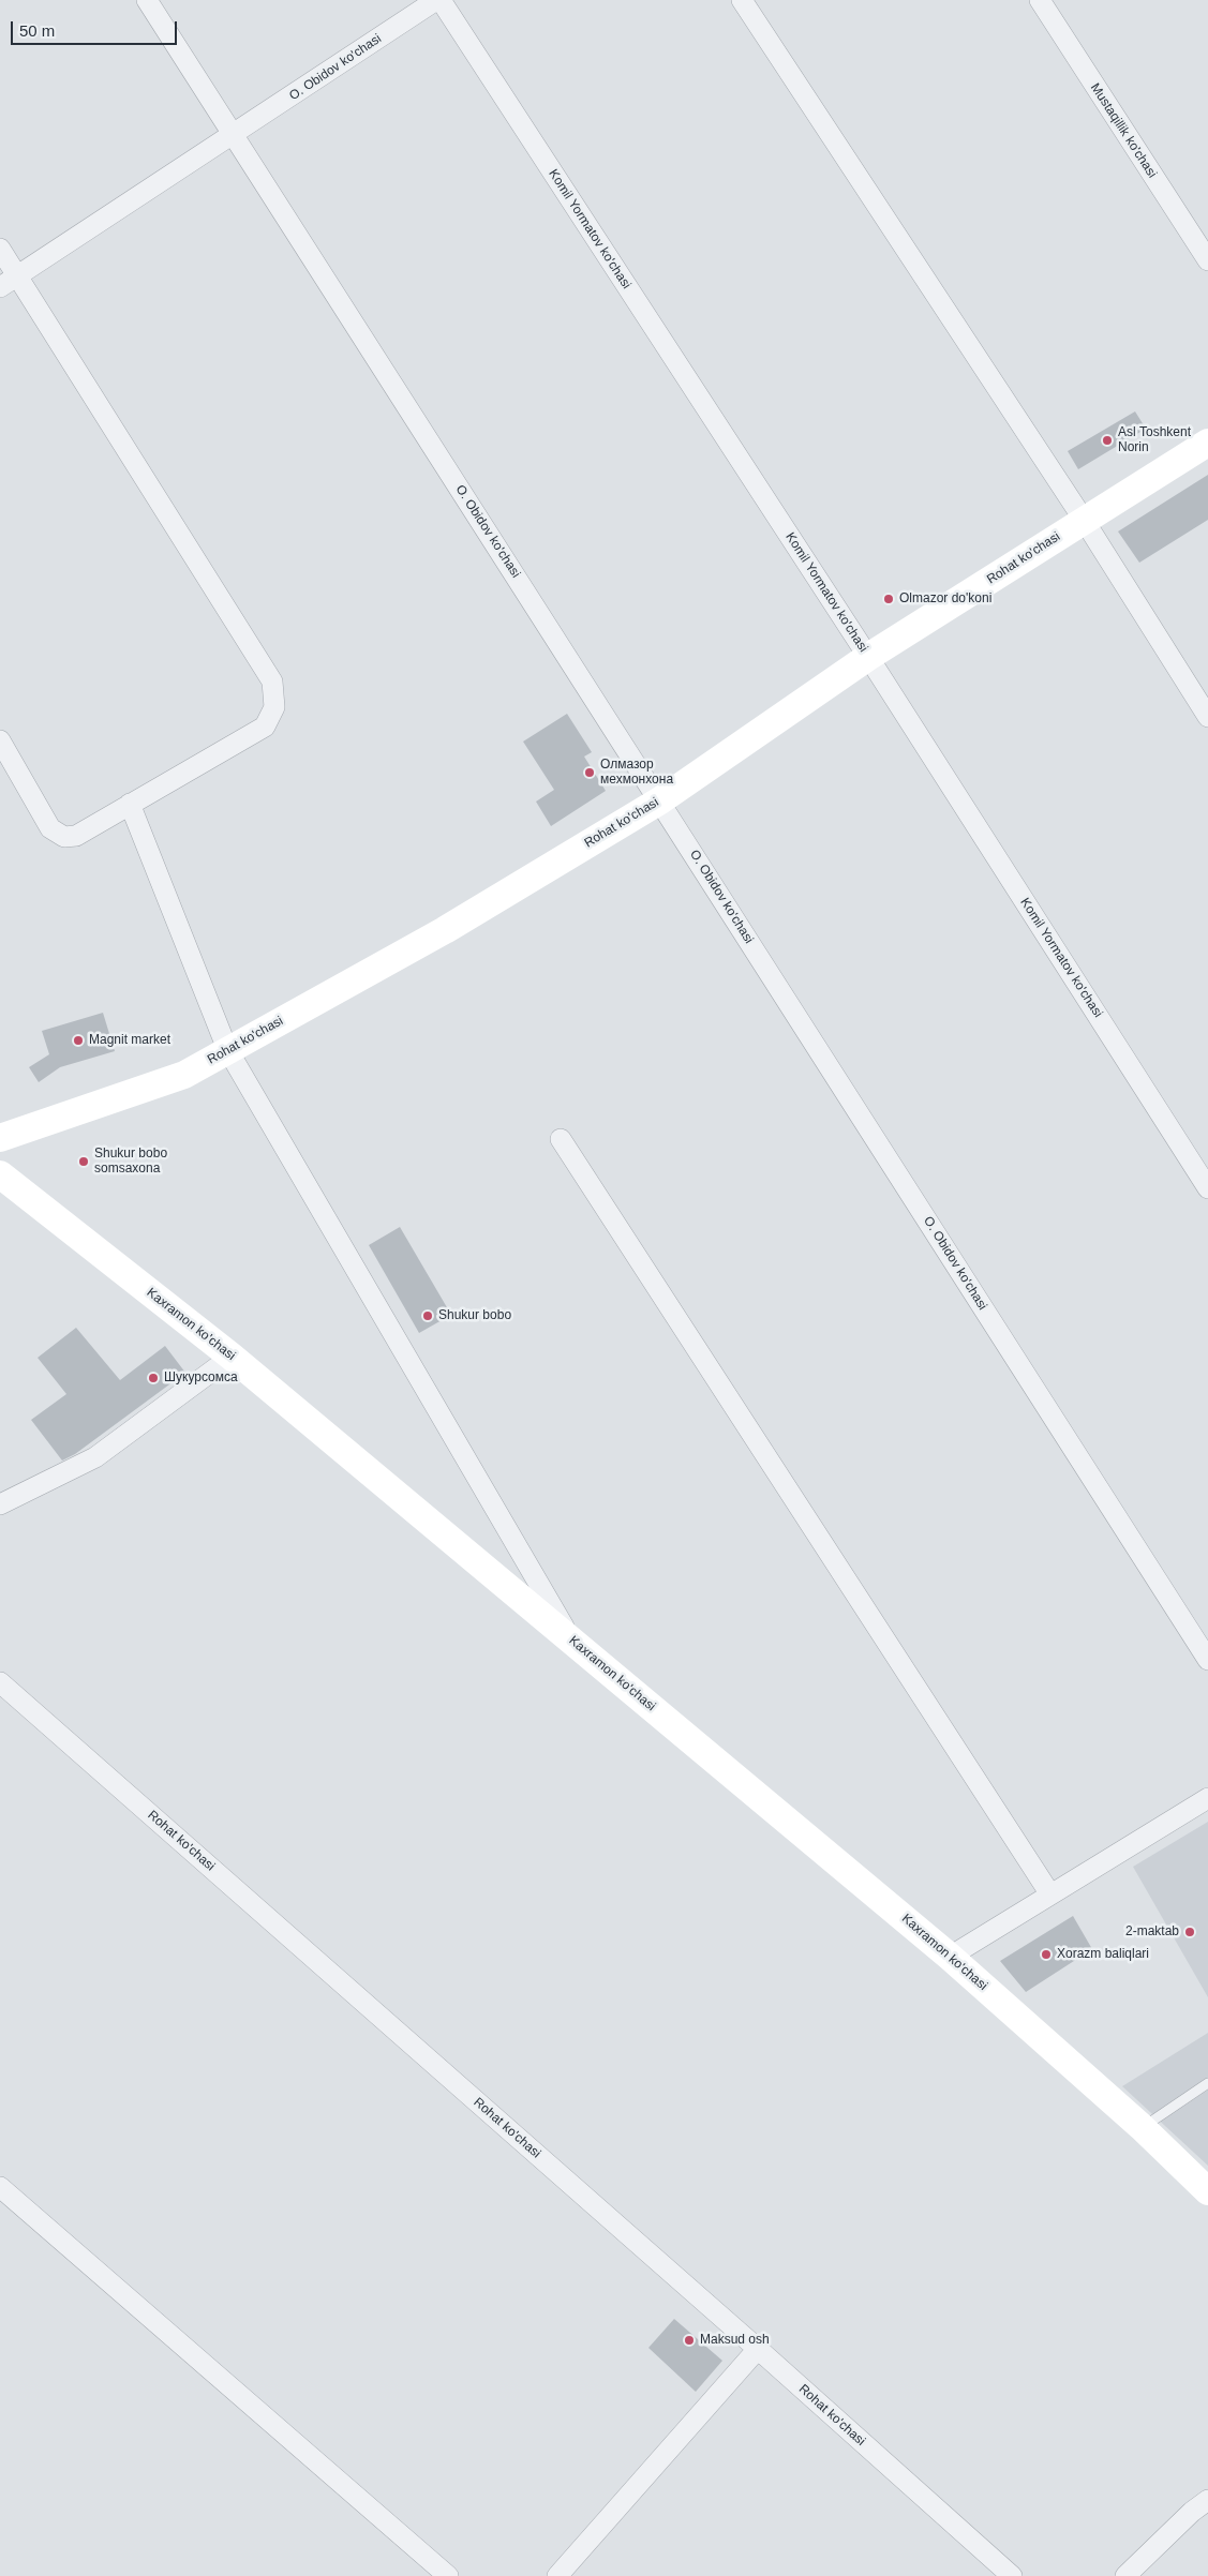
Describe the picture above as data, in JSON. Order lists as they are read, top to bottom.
{
  "streets": {
    "street": [
      "O. Obidov ko'chasi",
      "Mustaqillik ko'chasi",
      "Komil Yormatov ko'chasi",
      "Rohat ko'chasi",
      "Kaxramon ko'chasi"
    ]
  },
  "crossings": [
    ["O. Obidov ko'chasi", "Komil Yormatov ko'chasi"],
    ["O. Obidov ko'chasi", "Rohat ko'chasi"],
    ["Komil Yormatov ko'chasi", "Rohat ko'chasi"]
  ],
  "places": [
    "Asl Toshkent Norin",
    "Olmazor do'koni",
    "Олмазор мехмонхона",
    "Magnit market",
    "Shukur bobo somsaxona",
    "Shukur bobo",
    "Шукурсомса",
    "2-maktab",
    "Xorazm baliqlari",
    "Maksud osh"
  ],
  "scale_bar": "50 m"
}
